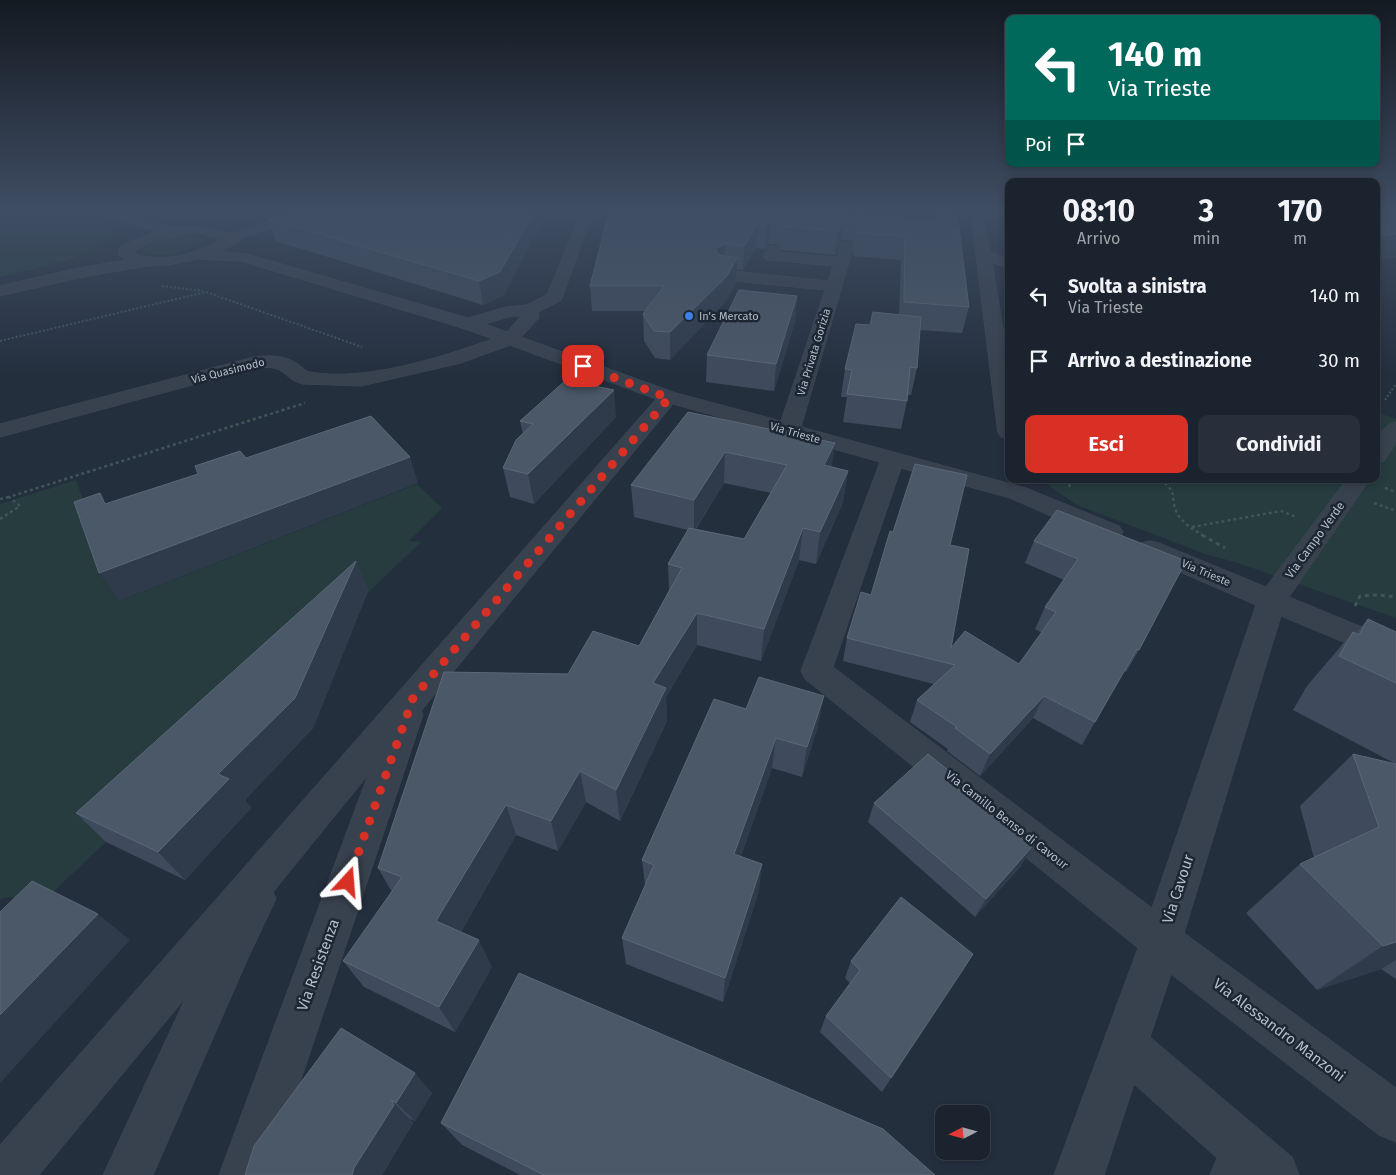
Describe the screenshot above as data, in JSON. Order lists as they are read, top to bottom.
{
  "streets": {
    "street": [
      "Via Privata Gorizia",
      "Via Quasimodo",
      "Via Trieste",
      "Via Campo Verde",
      "Via Camillo Benso di Cavour",
      "Via Cavour",
      "Via Resistenza",
      "Via Alessandro Manzoni"
    ]
  },
  "crossings": [
    ["Via Privata Gorizia", "Via Trieste"],
    ["Via Quasimodo", "Via Trieste"],
    ["Via Trieste", "Via Campo Verde"],
    ["Via Trieste", "Via Camillo Benso di Cavour"],
    ["Via Trieste", "Via Cavour"],
    ["Via Trieste", "Via Resistenza"],
    ["Via Campo Verde", "Via Cavour"],
    ["Via Camillo Benso di Cavour", "Via Cavour"],
    ["Via Camillo Benso di Cavour", "Via Alessandro Manzoni"],
    ["Via Cavour", "Via Alessandro Manzoni"]
  ],
  "places": ["In's Mercato"],
  "north": "left",
  "page": {
    "turn": ["140 m", "Via Trieste"],
    "then": "Poi",
    "eta": [
      "08:10",
      "Arrivo",
      "3",
      "min",
      "170",
      "m"
    ],
    "list": [
      {
        "name": "Svolta a sinistra",
        "note": "Via Trieste",
        "value": "140 m"
      },
      {
        "name": "Arrivo a destinazione",
        "value": "30 m"
      }
    ],
    "buttons": ["Esci", "Condividi"]
  }
}
